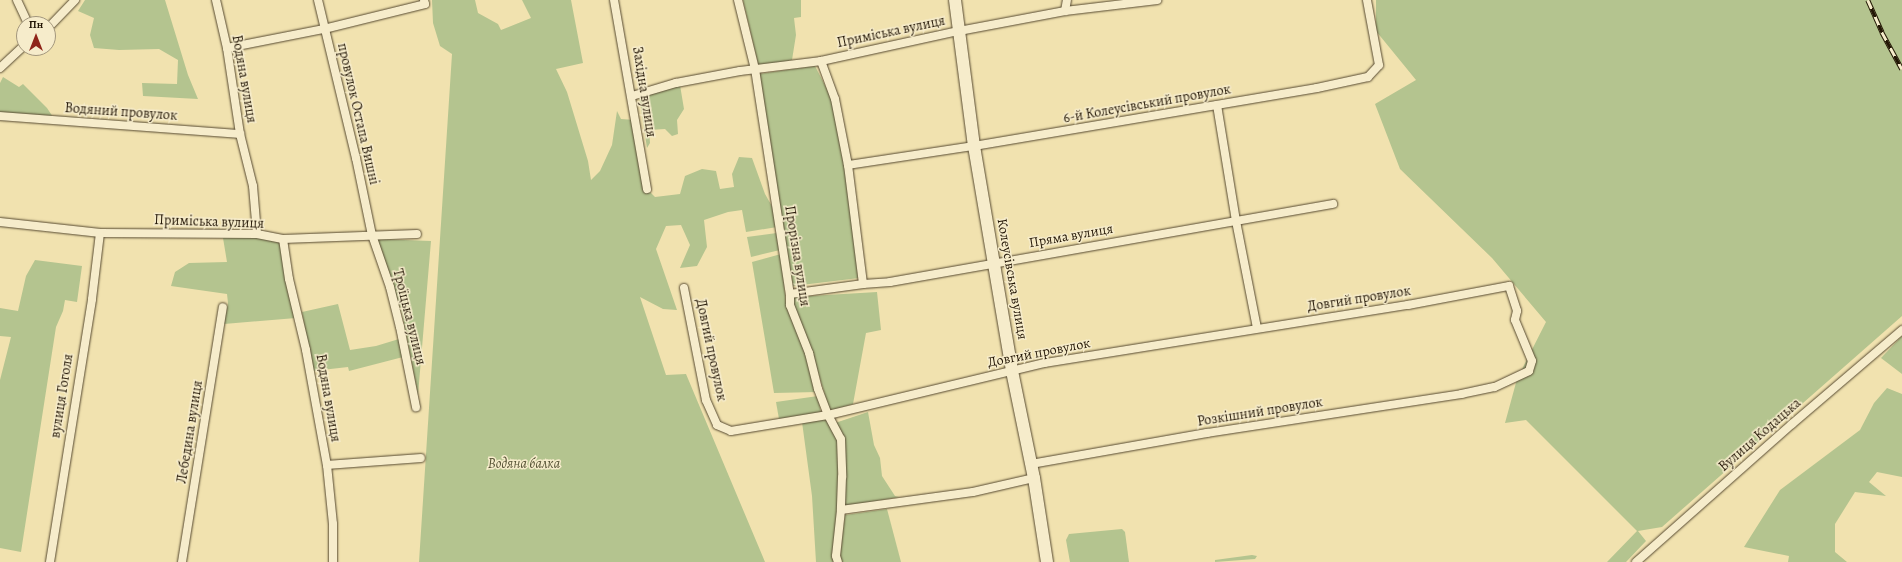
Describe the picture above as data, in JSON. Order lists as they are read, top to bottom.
{
  "streets": {
    "street": [
      "Приміська вулиця",
      "Водяна вулиця",
      "Західна вулиця",
      "6-й Колеусівський провулок",
      "Водяний провулок",
      "провулок Остапа Вишні",
      "Пряма вулиця",
      "Прорізна вулиця",
      "Колеусівська вулиця",
      "Довгий провулок",
      "Троїцька вулиця",
      "вулиця Гоголя",
      "Розкішний провулок",
      "Лебедина вулиця",
      "Вулиця Кодацька"
    ]
  },
  "crossings": [
    ["Приміська вулиця", "Водяна вулиця"],
    ["Приміська вулиця", "Західна вулиця"],
    ["Приміська вулиця", "провулок Остапа Вишні"],
    ["Приміська вулиця", "Прорізна вулиця"],
    ["Приміська вулиця", "Колеусівська вулиця"],
    ["Приміська вулиця", "Троїцька вулиця"],
    ["Приміська вулиця", "вулиця Гоголя"],
    ["Водяна вулиця", "Водяний провулок"],
    ["6-й Колеусівський провулок", "Колеусівська вулиця"],
    ["провулок Остапа Вишні", "Троїцька вулиця"],
    ["Пряма вулиця", "Прорізна вулиця"],
    ["Пряма вулиця", "Колеусівська вулиця"],
    ["Прорізна вулиця", "Довгий провулок"],
    ["Колеусівська вулиця", "Довгий провулок"],
    ["Колеусівська вулиця", "Розкішний провулок"],
    ["Довгий провулок", "Розкішний провулок"]
  ],
  "parks": ["Водяна балка"],
  "north": "top"
}
